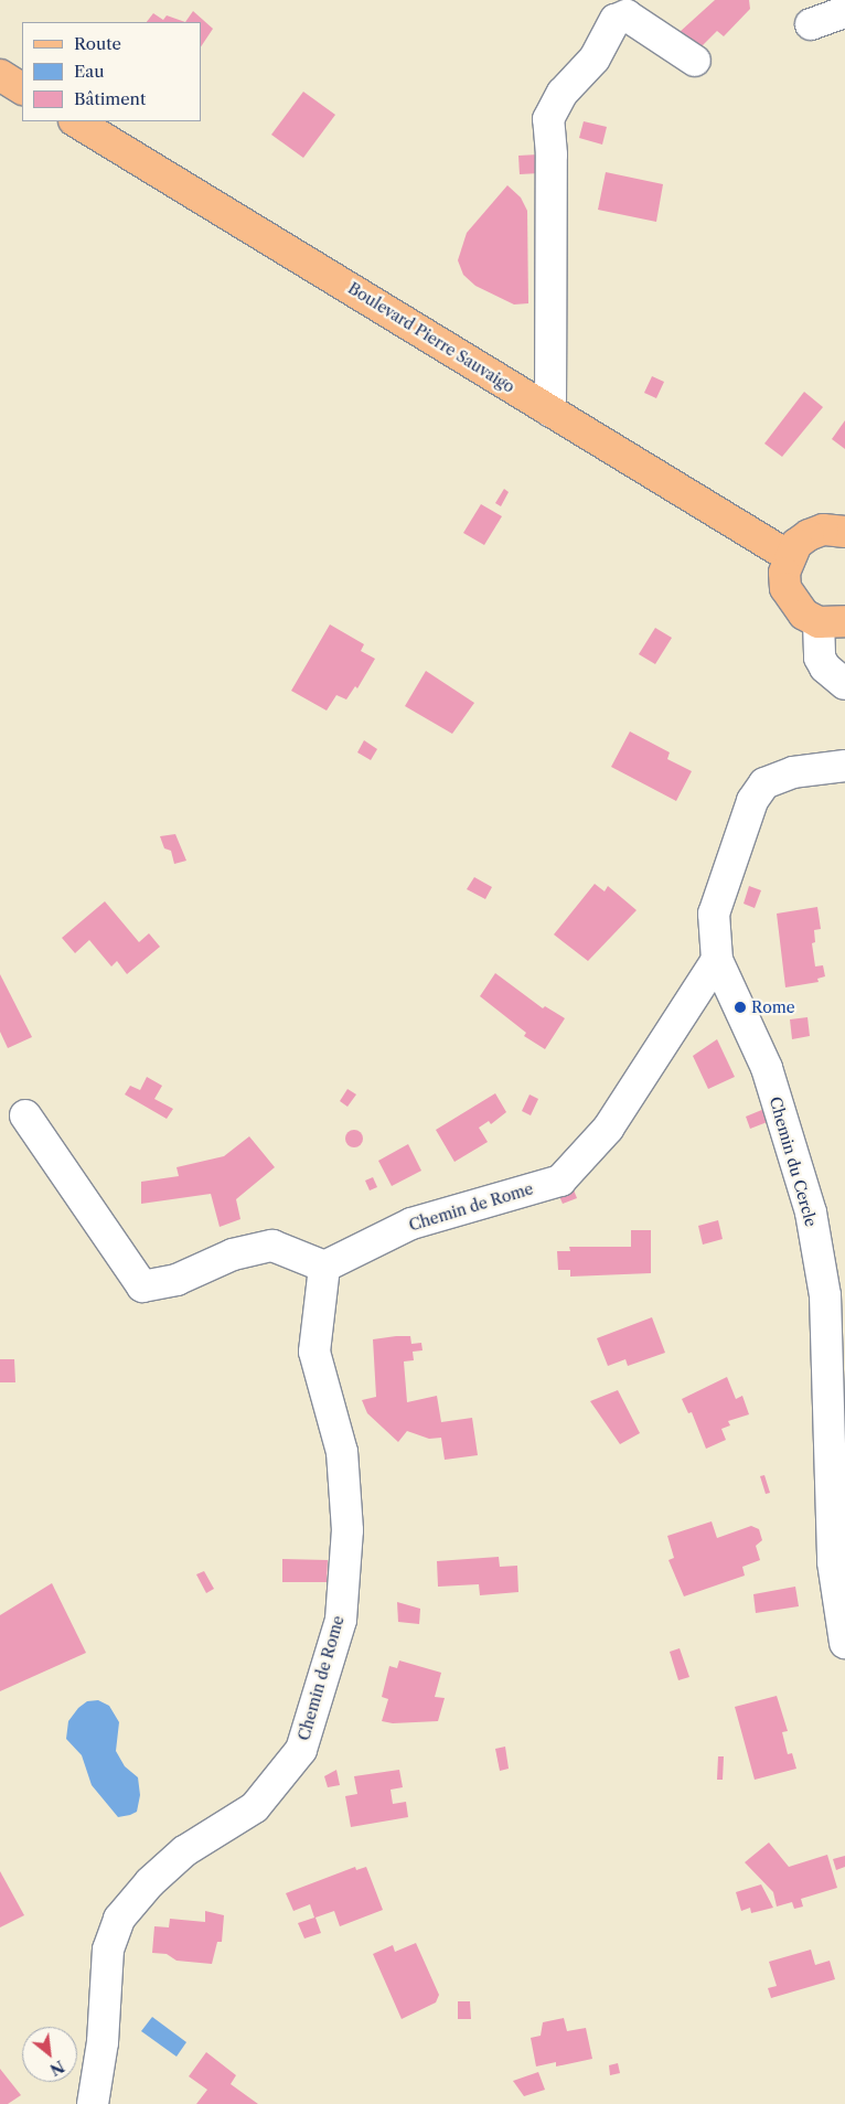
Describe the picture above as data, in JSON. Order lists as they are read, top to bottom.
{
  "streets": {
    "main road": ["Boulevard Pierre Sauvaigo"],
    "street": ["Chemin du Cercle", "Chemin de Rome"]
  },
  "crossings": [
    ["Chemin du Cercle", "Chemin de Rome"]
  ],
  "places": ["Rome"],
  "legend": ["Route", "Eau", "Bâtiment"],
  "north": "bottom right"
}
